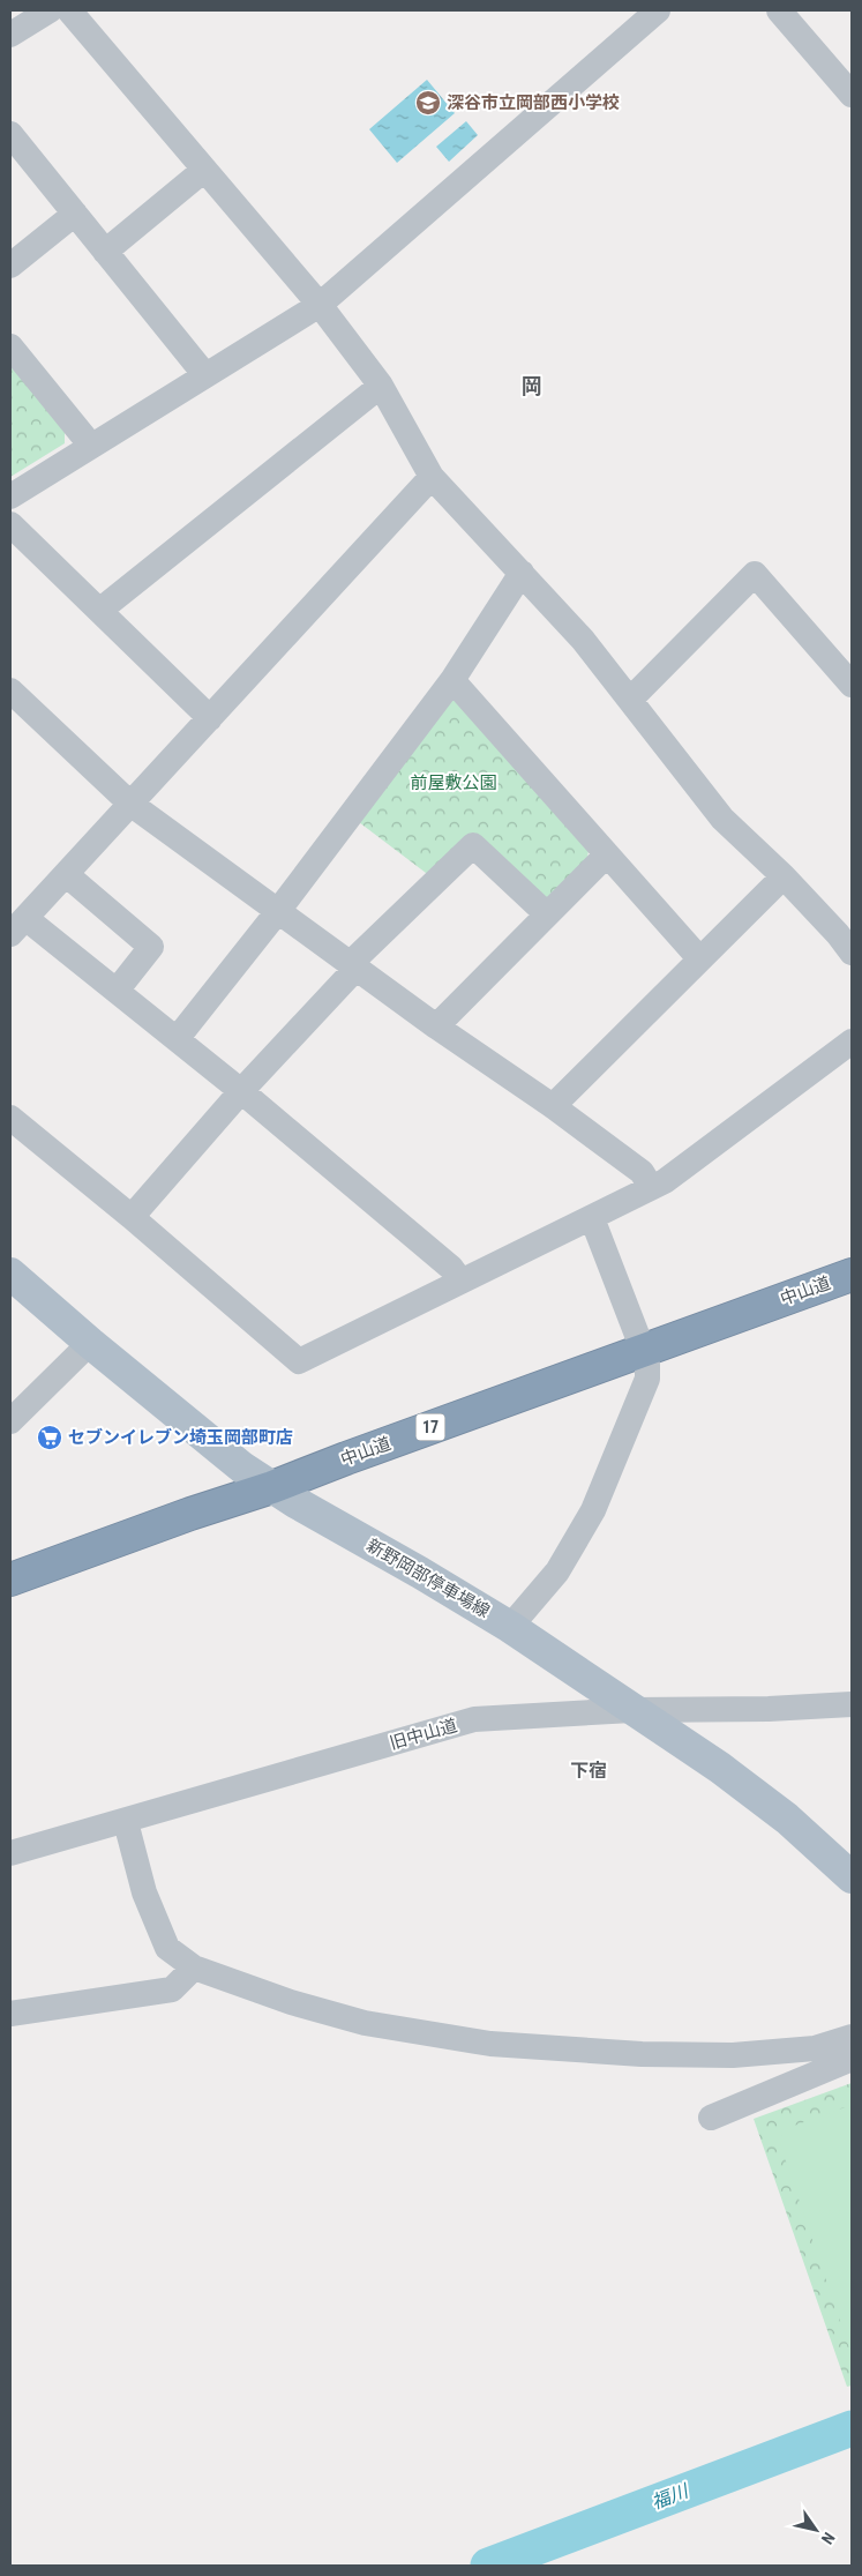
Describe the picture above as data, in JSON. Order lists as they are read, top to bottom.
{
  "streets": {
    "highway": ["中山道", "17"],
    "main road": ["新野岡部停車場線"],
    "street": ["旧中山道"]
  },
  "crossings": [
    ["中山道", "新野岡部停車場線"],
    ["新野岡部停車場線", "旧中山道"]
  ],
  "districts": ["岡", "下宿"],
  "water": ["福川"],
  "parks": ["前屋敷公園"],
  "places": {
    "school or university": ["深谷市立岡部西小学校"],
    "supermarket": ["セブンイレブン埼玉岡部町店"]
  },
  "north": "bottom right"
}
